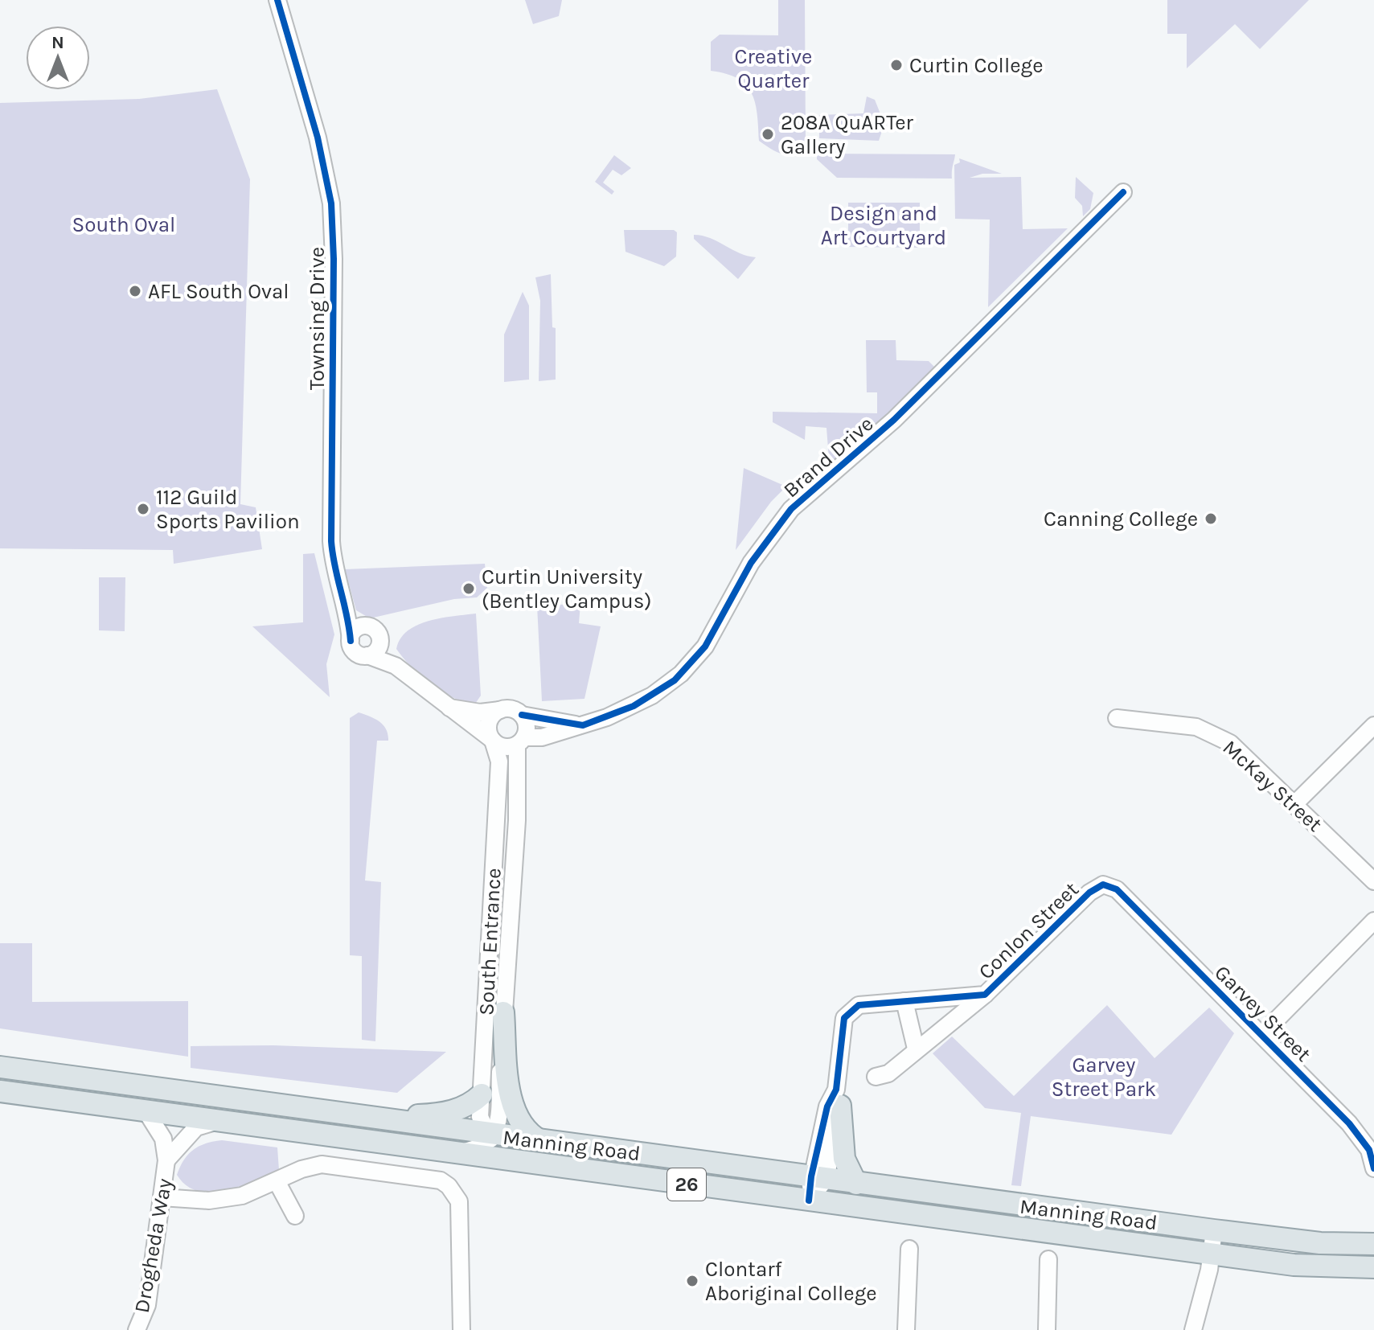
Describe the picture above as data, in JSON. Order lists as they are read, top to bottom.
{
  "streets": {
    "main road": ["Manning Road", "26"],
    "street": [
      "Townsing Drive",
      "Brand Drive",
      "McKay Street",
      "Conlon Street",
      "South Entrance",
      "Garvey Street",
      "Drogheda Way"
    ]
  },
  "crossings": [
    ["Brand Drive", "South Entrance"],
    ["Conlon Street", "Garvey Street"],
    ["Conlon Street", "Manning Road"],
    ["South Entrance", "Manning Road"],
    ["Manning Road", "Drogheda Way"]
  ],
  "parks": [
    "Creative Quarter",
    "Design and Art Courtyard",
    "South Oval",
    "Garvey Street Park"
  ],
  "places": [
    "Curtin College",
    "208A QuARTer Gallery",
    "AFL South Oval",
    "112 Guild Sports Pavilion",
    "Canning College",
    "Curtin University (Bentley Campus)",
    "Clontarf Aboriginal College"
  ],
  "north": "top"
}
